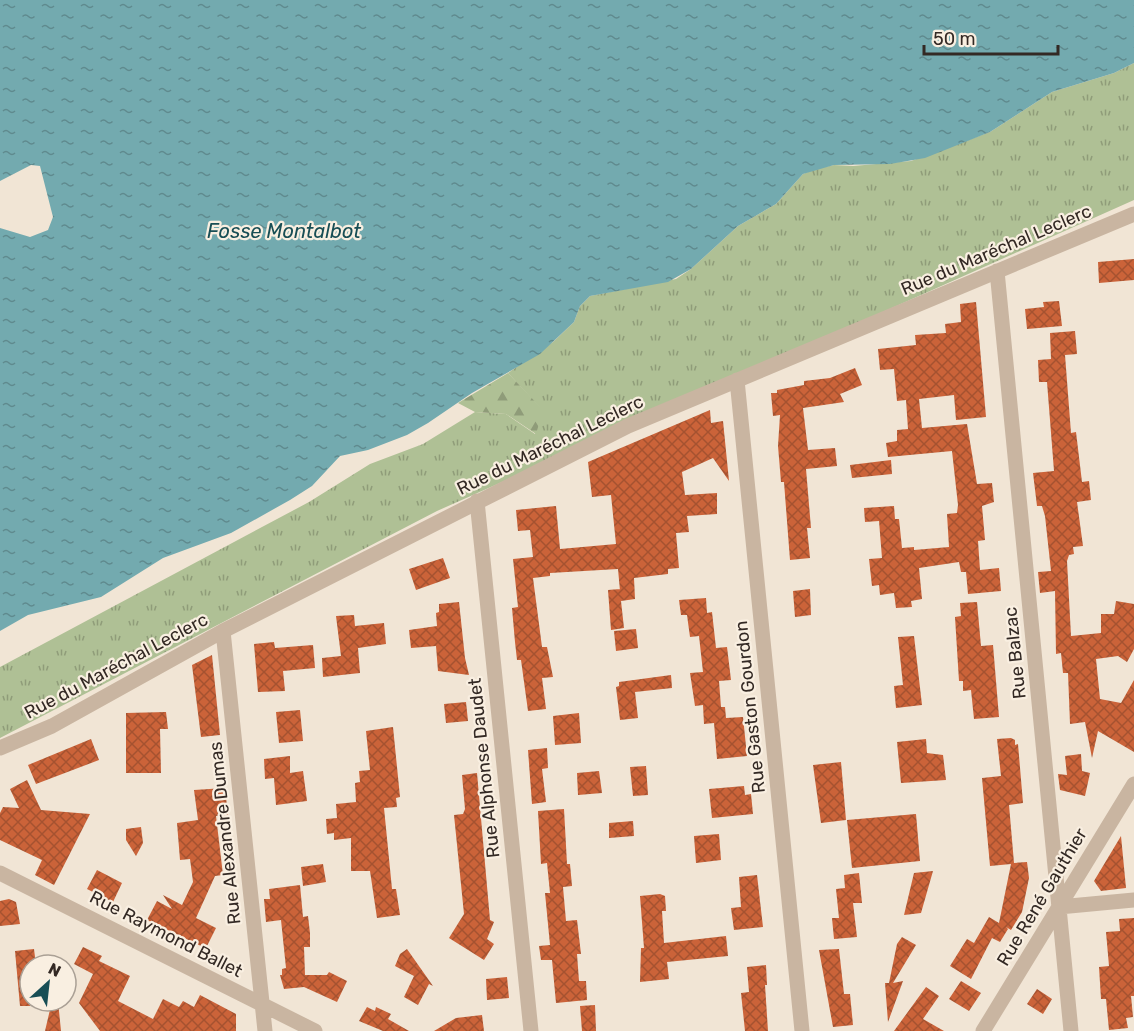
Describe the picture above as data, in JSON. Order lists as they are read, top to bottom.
{
  "streets": {
    "street": [
      "Rue du Maréchal Leclerc",
      "Rue Balzac",
      "Rue Gaston Gourdon",
      "Rue Alphonse Daudet",
      "Rue Alexandre Dumas",
      "Rue René Gauthier",
      "Rue Raymond Ballet"
    ]
  },
  "crossings": [
    ["Rue du Maréchal Leclerc", "Rue Balzac"],
    ["Rue du Maréchal Leclerc", "Rue Gaston Gourdon"],
    ["Rue du Maréchal Leclerc", "Rue Alphonse Daudet"],
    ["Rue du Maréchal Leclerc", "Rue Alexandre Dumas"],
    ["Rue Balzac", "Rue René Gauthier"],
    ["Rue Alexandre Dumas", "Rue Raymond Ballet"]
  ],
  "water": ["Fosse Montalbot"],
  "scale_bar": "50 m",
  "north": "top right"
}
